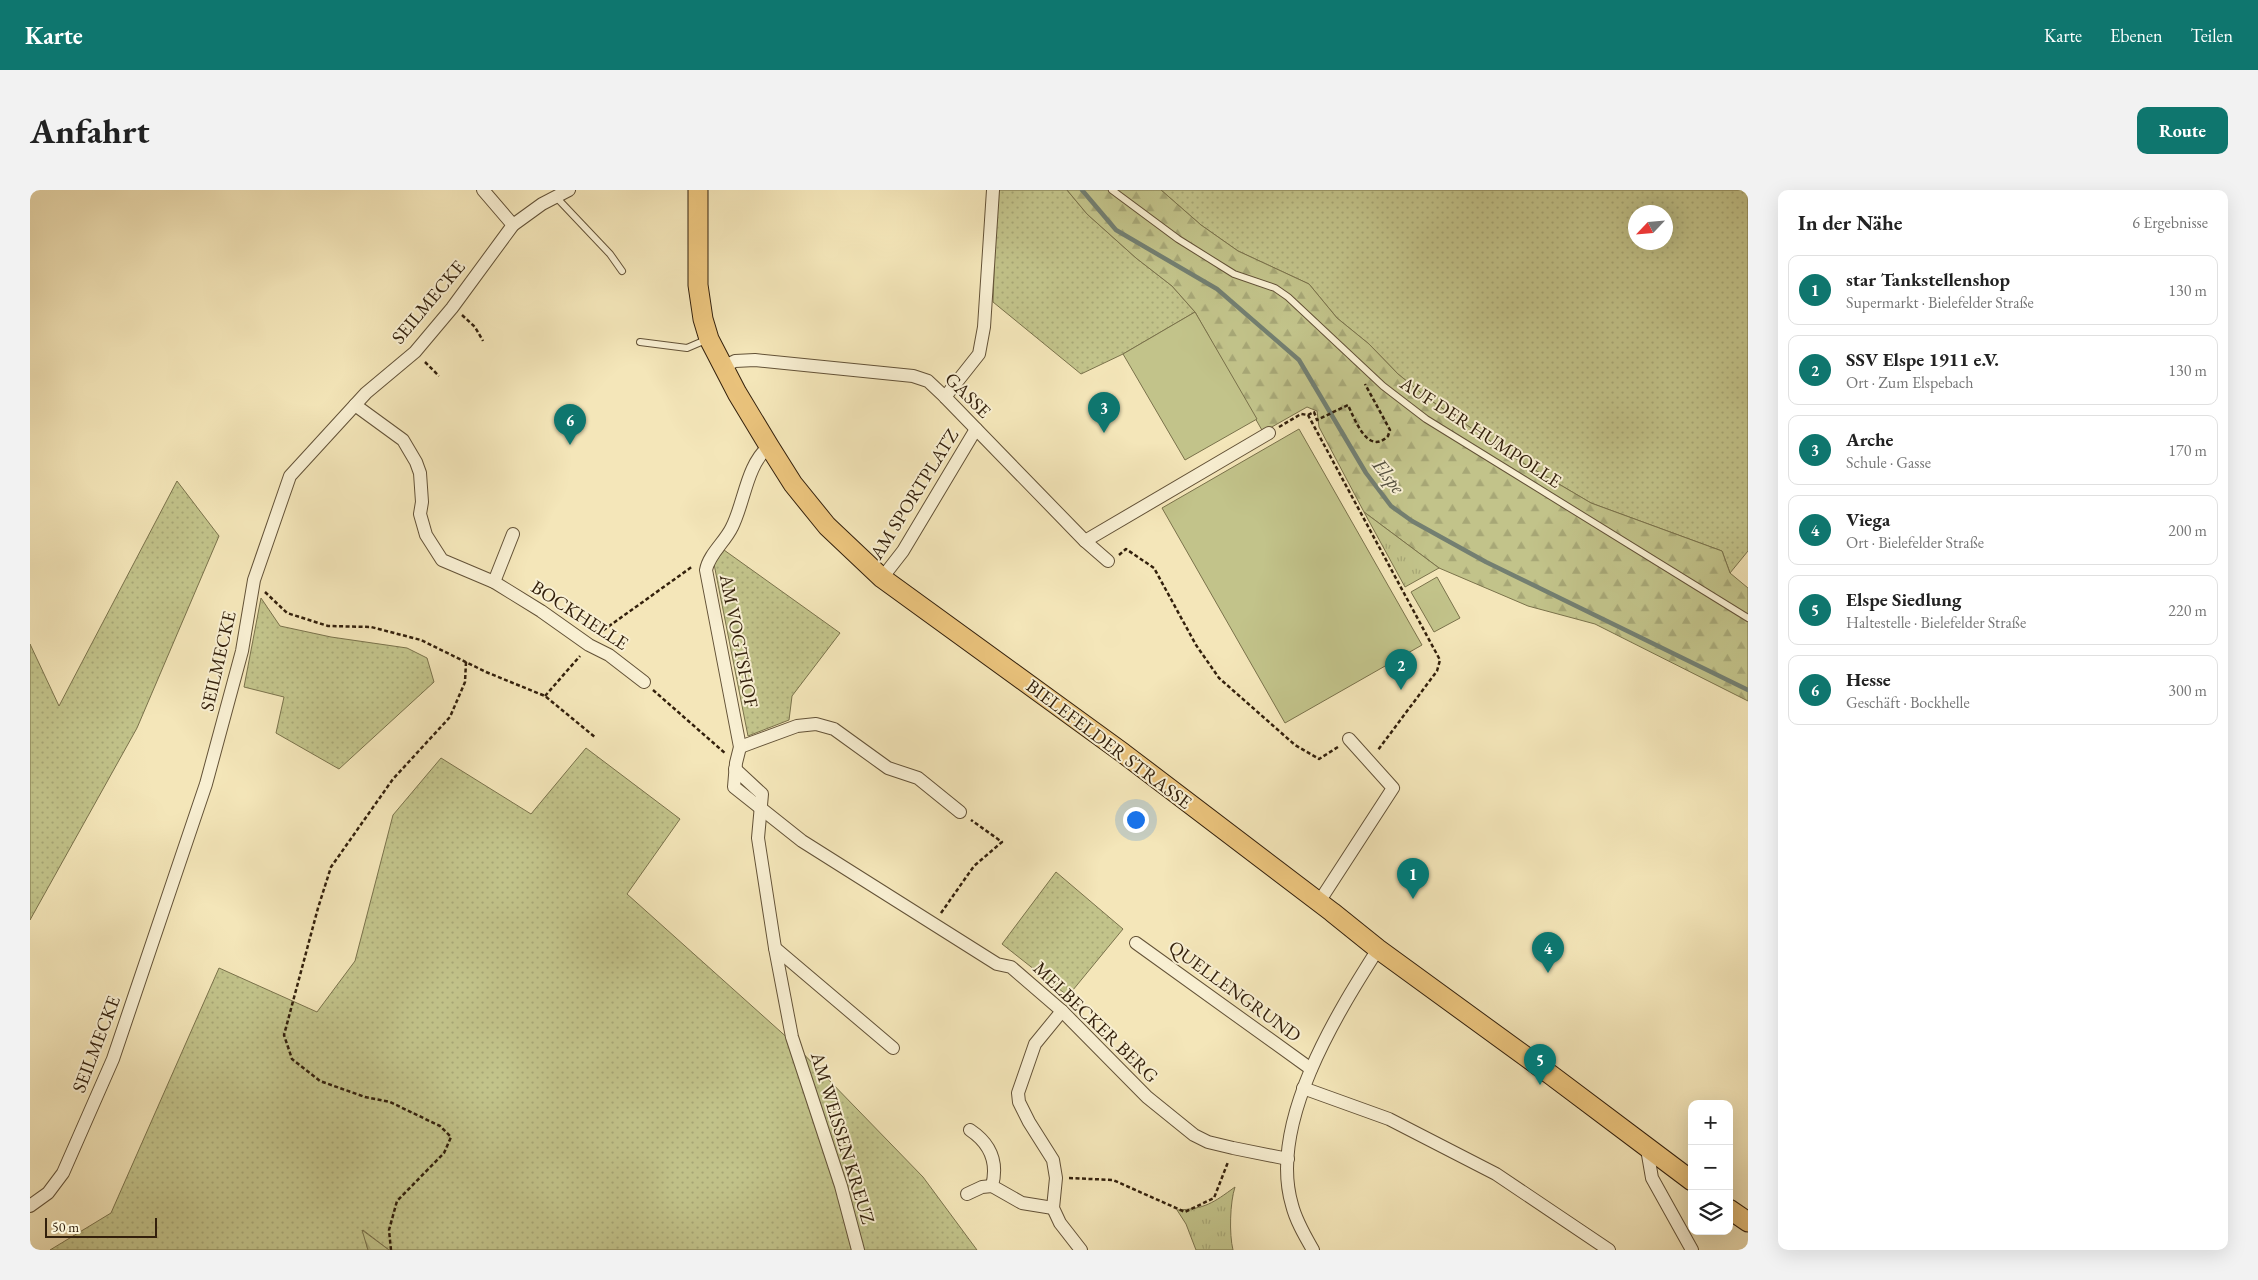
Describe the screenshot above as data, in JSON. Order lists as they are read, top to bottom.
{
  "streets": {
    "main road": ["BIELEFELDER STRASSE"],
    "street": [
      "SEILMECKE",
      "GASSE",
      "AM SPORTPLATZ",
      "BOCKHELLE",
      "AM VOGTSHOF",
      "QUELLENGRUND",
      "MELBECKER BERG",
      "AM WEISSEN KREUZ"
    ],
    "lane": ["AUF DER HUMPOLLE"]
  },
  "crossings": [
    ["SEILMECKE", "BOCKHELLE"],
    ["GASSE", "AM SPORTPLATZ"],
    ["GASSE", "BIELEFELDER STRASSE"],
    ["AM SPORTPLATZ", "BIELEFELDER STRASSE"],
    ["AM VOGTSHOF", "BIELEFELDER STRASSE"],
    ["AM VOGTSHOF", "MELBECKER BERG"]
  ],
  "water": ["Elspe"],
  "scale_bar": "50 m",
  "north": "bottom left",
  "page": {
    "header": "Karte",
    "nav": ["Karte", "Ebenen", "Teilen"],
    "buttons": "Route",
    "title": "Anfahrt",
    "heading": ["In der Nähe", "6 Ergebnisse"],
    "list": [
      {
        "mark": "1",
        "name": "star Tankstellenshop",
        "note": "Supermarkt · Bielefelder Straße",
        "value": "130 m"
      },
      {
        "mark": "2",
        "name": "SSV Elspe 1911 e.V.",
        "note": "Ort · Zum Elspebach",
        "value": "130 m"
      },
      {
        "mark": "3",
        "name": "Arche",
        "note": "Schule · Gasse",
        "value": "170 m"
      },
      {
        "mark": "4",
        "name": "Viega",
        "note": "Ort · Bielefelder Straße",
        "value": "200 m"
      },
      {
        "mark": "5",
        "name": "Elspe Siedlung",
        "note": "Haltestelle · Bielefelder Straße",
        "value": "220 m"
      },
      {
        "mark": "6",
        "name": "Hesse",
        "note": "Geschäft · Bockhelle",
        "value": "300 m"
      }
    ],
    "pins": [
      "3",
      "6",
      "2",
      "1",
      "4",
      "5"
    ],
    "map_buttons": ["+", "−"],
    "scale": "50 m"
  }
}
